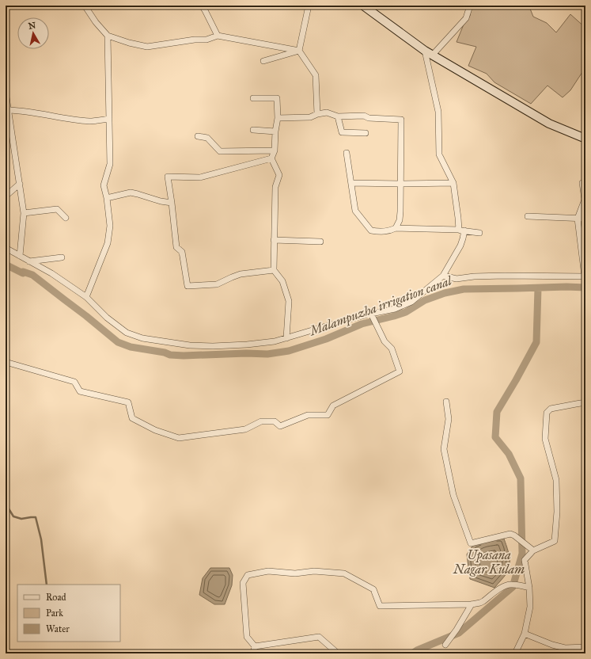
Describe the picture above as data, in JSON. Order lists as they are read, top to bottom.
{
  "water": ["Malampuzha irrigation canal", "Upasana Nagar Kulam"],
  "legend": ["Road", "Park", "Water"],
  "north": "top"
}
